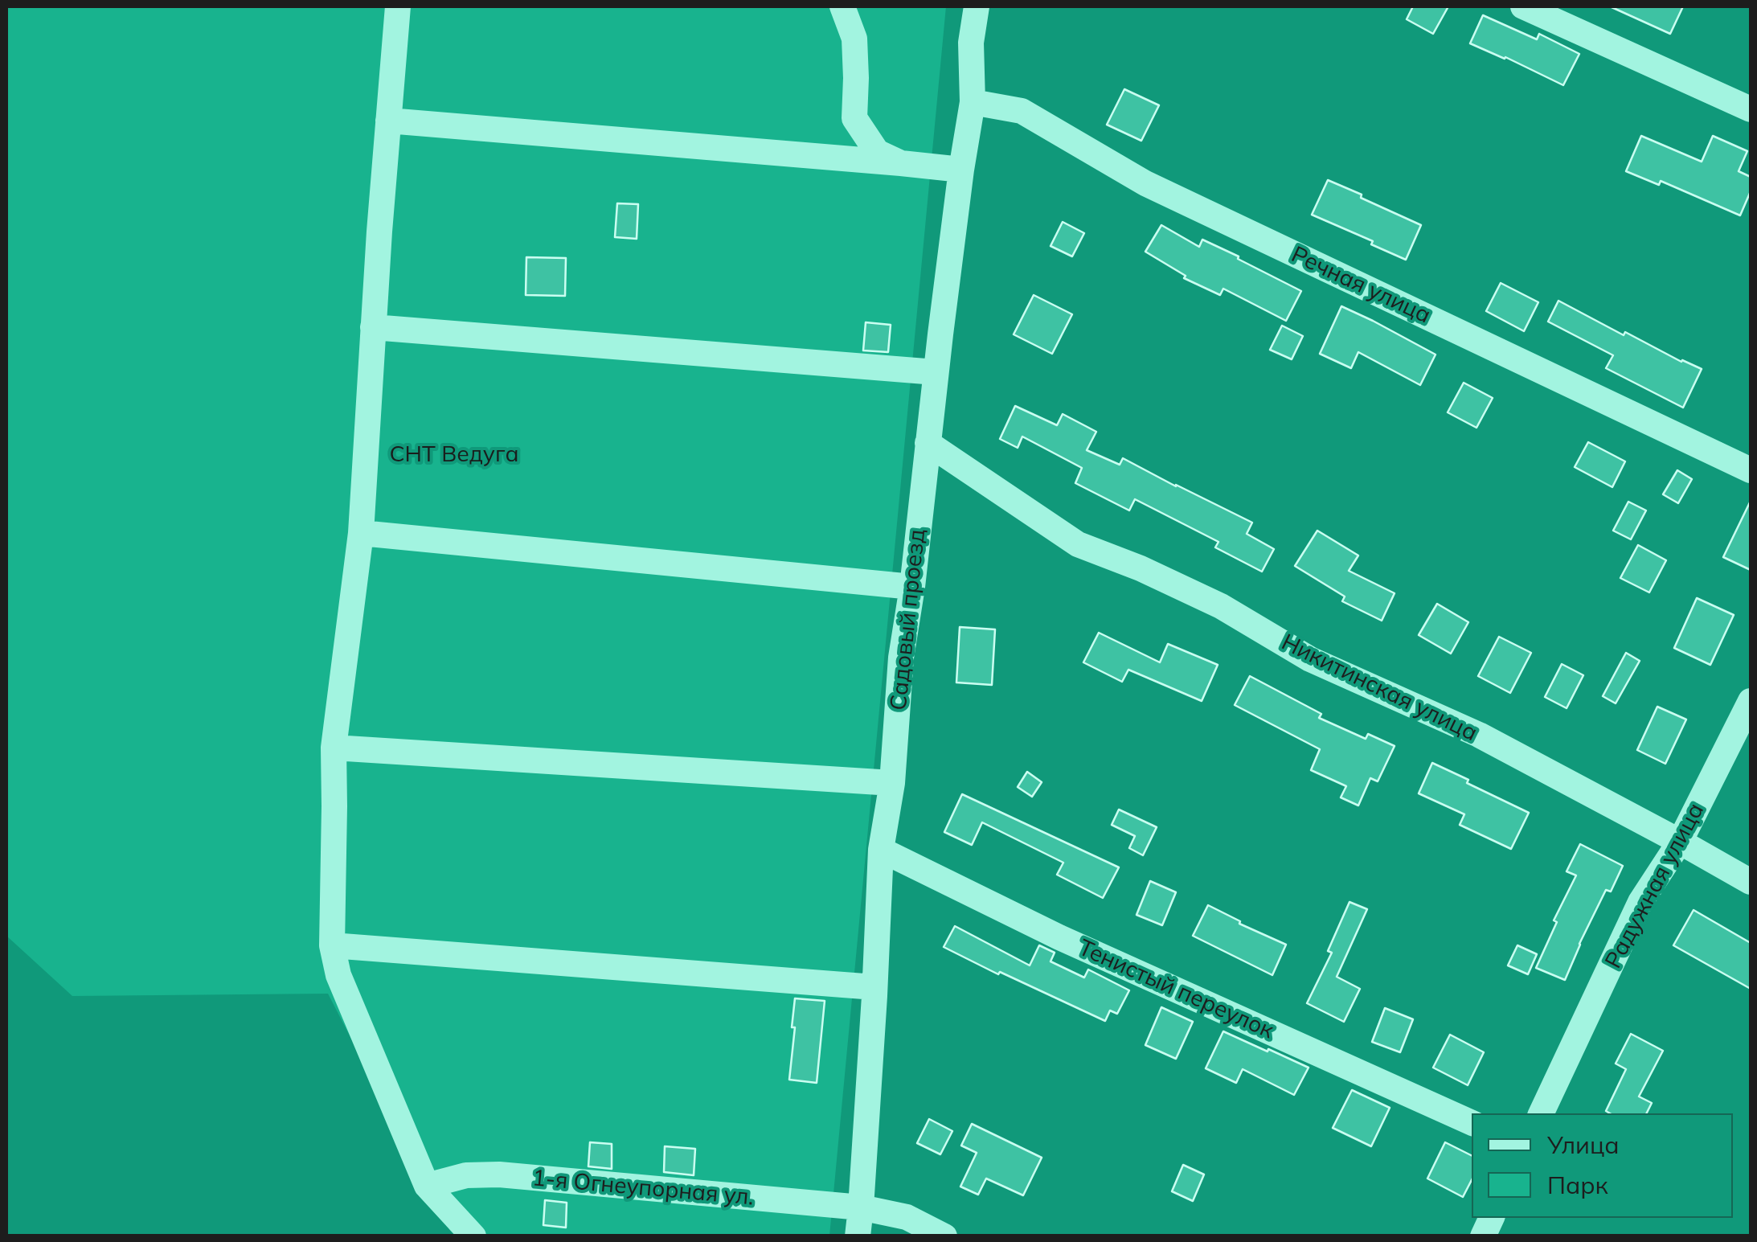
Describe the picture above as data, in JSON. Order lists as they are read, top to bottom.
{
  "streets": {
    "street": [
      "Речная улица",
      "Садовый проезд",
      "Никитинская улица",
      "Радужная улица",
      "Тенистый переулок",
      "1-я Огнеупорная ул."
    ]
  },
  "crossings": [
    ["Речная улица", "Садовый проезд"],
    ["Садовый проезд", "Никитинская улица"],
    ["Садовый проезд", "Тенистый переулок"],
    ["Садовый проезд", "1-я Огнеупорная ул."],
    ["Никитинская улица", "Радужная улица"]
  ],
  "parks": ["СНТ Ведуга"],
  "legend": ["Улица", "Парк"]
}
